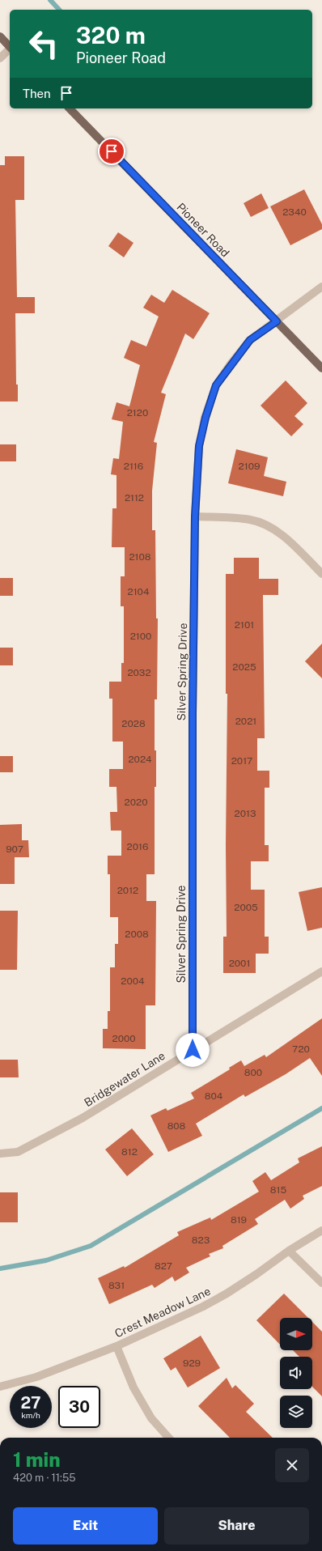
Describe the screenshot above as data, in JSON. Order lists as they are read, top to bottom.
{
  "streets": {
    "main road": ["Pioneer Road"],
    "street": ["Silver Spring Drive", "Bridgewater Lane", "Crest Meadow Lane"]
  },
  "crossings": [
    ["Pioneer Road", "Silver Spring Drive"],
    ["Silver Spring Drive", "Bridgewater Lane"]
  ],
  "house_numbers": [
    "2340",
    "2120",
    "2116",
    "2109",
    "2112",
    "2108",
    "2104",
    "2101",
    "2100",
    "2025",
    "2032",
    "2021",
    "2028",
    "2024",
    "2017",
    "2020",
    "2013",
    "2016",
    "907",
    "2012",
    "2005",
    "2008",
    "2001",
    "2004",
    "2000",
    "720",
    "800",
    "804",
    "808",
    "812",
    "815",
    "819",
    "823",
    "827",
    "831",
    "929"
  ],
  "north": "right",
  "page": {
    "turn": ["320 m", "Pioneer Road"],
    "then": "Then",
    "speed": "27 km/h",
    "limit": "30",
    "heading": ["1 min", "420 m · 11:55"],
    "buttons": ["Exit", "Share"]
  }
}
